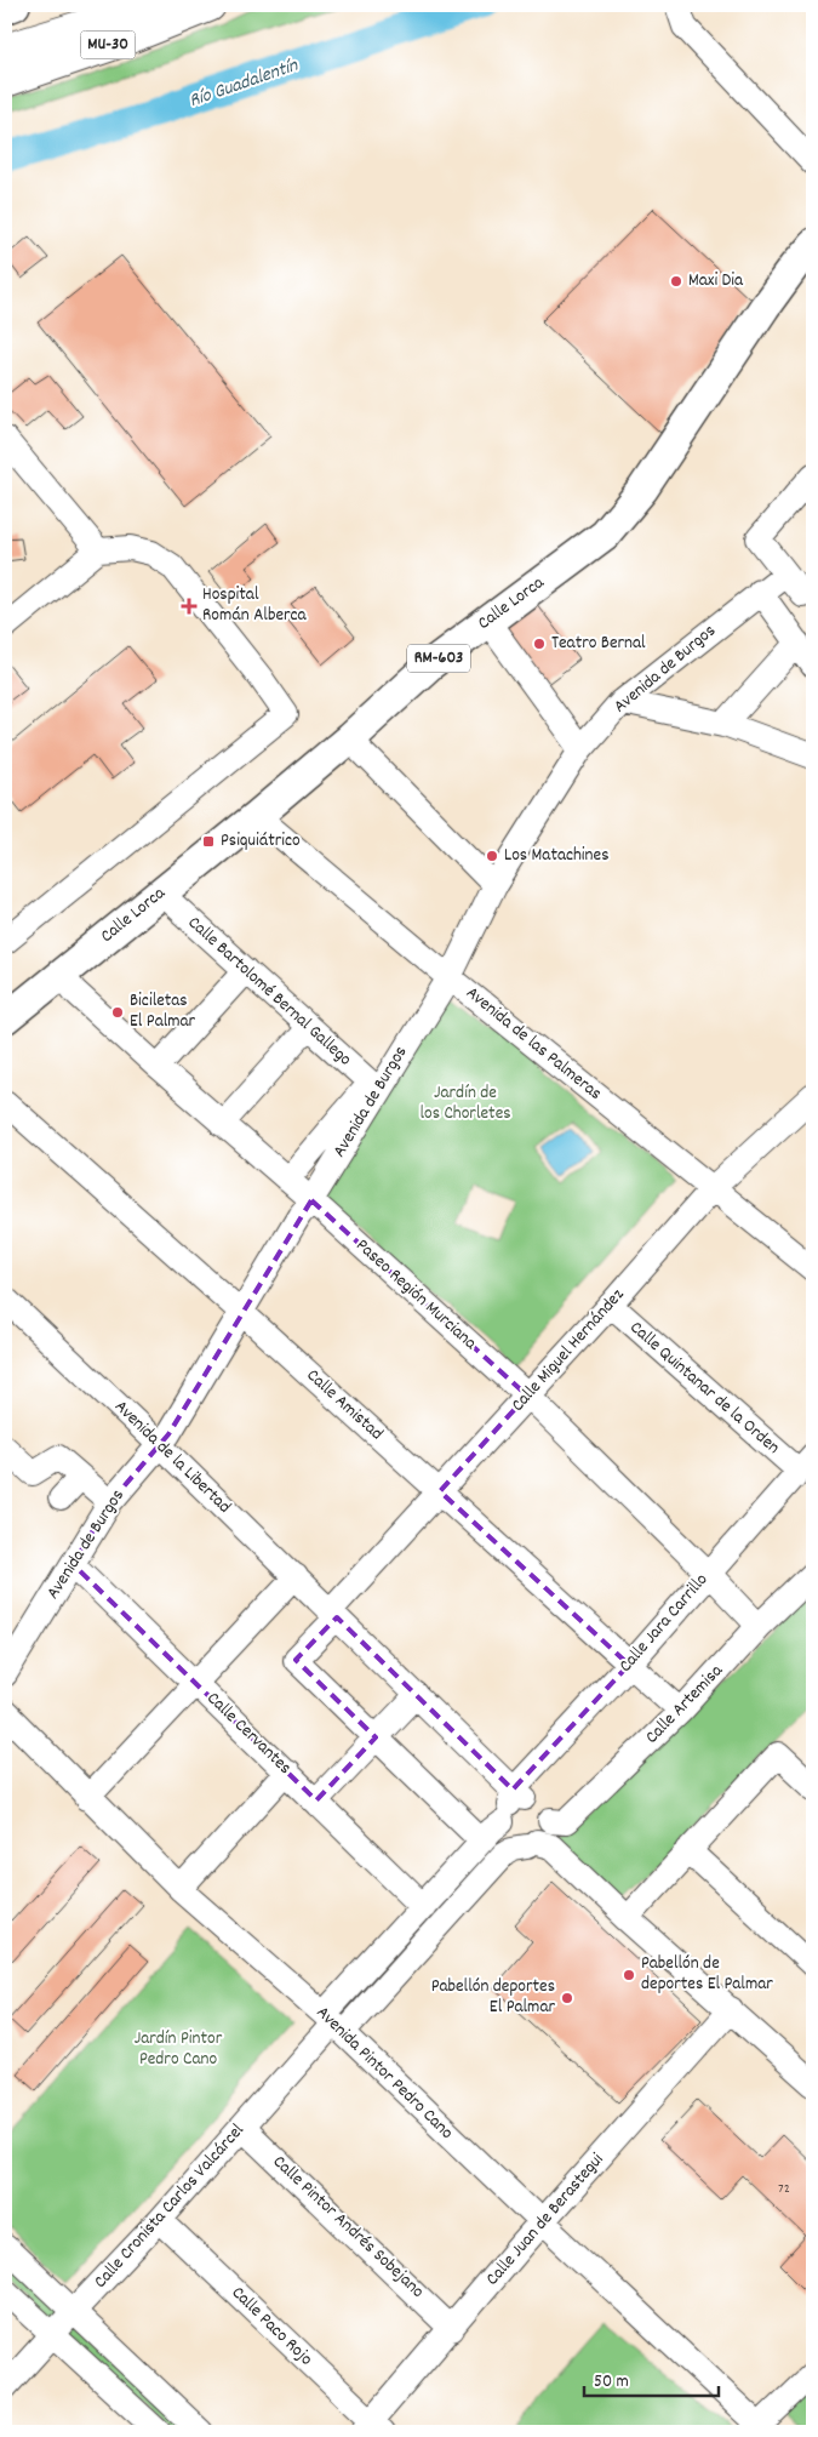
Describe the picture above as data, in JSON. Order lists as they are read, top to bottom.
{
  "streets": {
    "highway": ["MU-30"],
    "main road": ["Calle Lorca", "RM-603"],
    "street": [
      "Avenida de Burgos",
      "Calle Bartolomé Bernal Gallego",
      "Avenida de las Palmeras",
      "Paseo Región Murciana",
      "Calle Miguel Hernández",
      "Calle Quintanar de la Orden",
      "Calle Amistad",
      "Avenida de la Libertad",
      "Calle Jara Carrillo",
      "Calle Artemisa",
      "Calle Cervantes",
      "Avenida Pintor Pedro Cano",
      "Calle Cronista Carlos Valcárcel",
      "Calle Juan de Berastegui",
      "Calle Pintor Andrés Sobejano",
      "Calle Paco Rojo"
    ]
  },
  "crossings": [
    ["Calle Lorca", "Calle Bartolomé Bernal Gallego"],
    ["Calle Lorca", "Avenida de las Palmeras"],
    ["Calle Lorca", "Paseo Región Murciana"],
    ["Avenida de Burgos", "Calle Bartolomé Bernal Gallego"],
    ["Avenida de Burgos", "Avenida de las Palmeras"],
    ["Avenida de Burgos", "Paseo Región Murciana"],
    ["Avenida de Burgos", "Calle Amistad"],
    ["Avenida de Burgos", "Avenida de la Libertad"],
    ["Avenida de Burgos", "Calle Cervantes"],
    ["Avenida de las Palmeras", "Calle Miguel Hernández"],
    ["Paseo Región Murciana", "Calle Miguel Hernández"],
    ["Paseo Región Murciana", "Calle Jara Carrillo"],
    ["Paseo Región Murciana", "Calle Artemisa"],
    ["Calle Miguel Hernández", "Calle Quintanar de la Orden"],
    ["Calle Miguel Hernández", "Calle Amistad"],
    ["Calle Miguel Hernández", "Avenida de la Libertad"],
    ["Calle Quintanar de la Orden", "Calle Jara Carrillo"],
    ["Calle Amistad", "Calle Jara Carrillo"],
    ["Calle Amistad", "Calle Artemisa"],
    ["Avenida de la Libertad", "Calle Jara Carrillo"],
    ["Avenida de la Libertad", "Calle Artemisa"],
    ["Avenida de la Libertad", "Calle Cronista Carlos Valcárcel"],
    ["Calle Jara Carrillo", "Calle Artemisa"],
    ["Calle Jara Carrillo", "Calle Cronista Carlos Valcárcel"],
    ["Calle Artemisa", "Calle Cronista Carlos Valcárcel"],
    ["Calle Cervantes", "Calle Cronista Carlos Valcárcel"],
    ["Avenida Pintor Pedro Cano", "Calle Cronista Carlos Valcárcel"],
    ["Avenida Pintor Pedro Cano", "Calle Juan de Berastegui"],
    ["Calle Cronista Carlos Valcárcel", "Calle Pintor Andrés Sobejano"],
    ["Calle Cronista Carlos Valcárcel", "Calle Paco Rojo"],
    ["Calle Juan de Berastegui", "Calle Pintor Andrés Sobejano"],
    ["Calle Juan de Berastegui", "Calle Paco Rojo"]
  ],
  "water": ["Río Guadalentín"],
  "parks": ["Jardín de los Chorletes", "Jardín Pintor Pedro Cano"],
  "places": {
    "other": [
      "Maxi Dia",
      "Teatro Bernal",
      "Los Matachines",
      "Biciletas El Palmar",
      "Pabellón de deportes El Palmar",
      "Pabellón deportes El Palmar"
    ],
    "health": ["Hospital Román Alberca"],
    "transit": ["Psiquiátrico"]
  },
  "house_numbers": ["72"],
  "scale_bar": "50 m"
}
